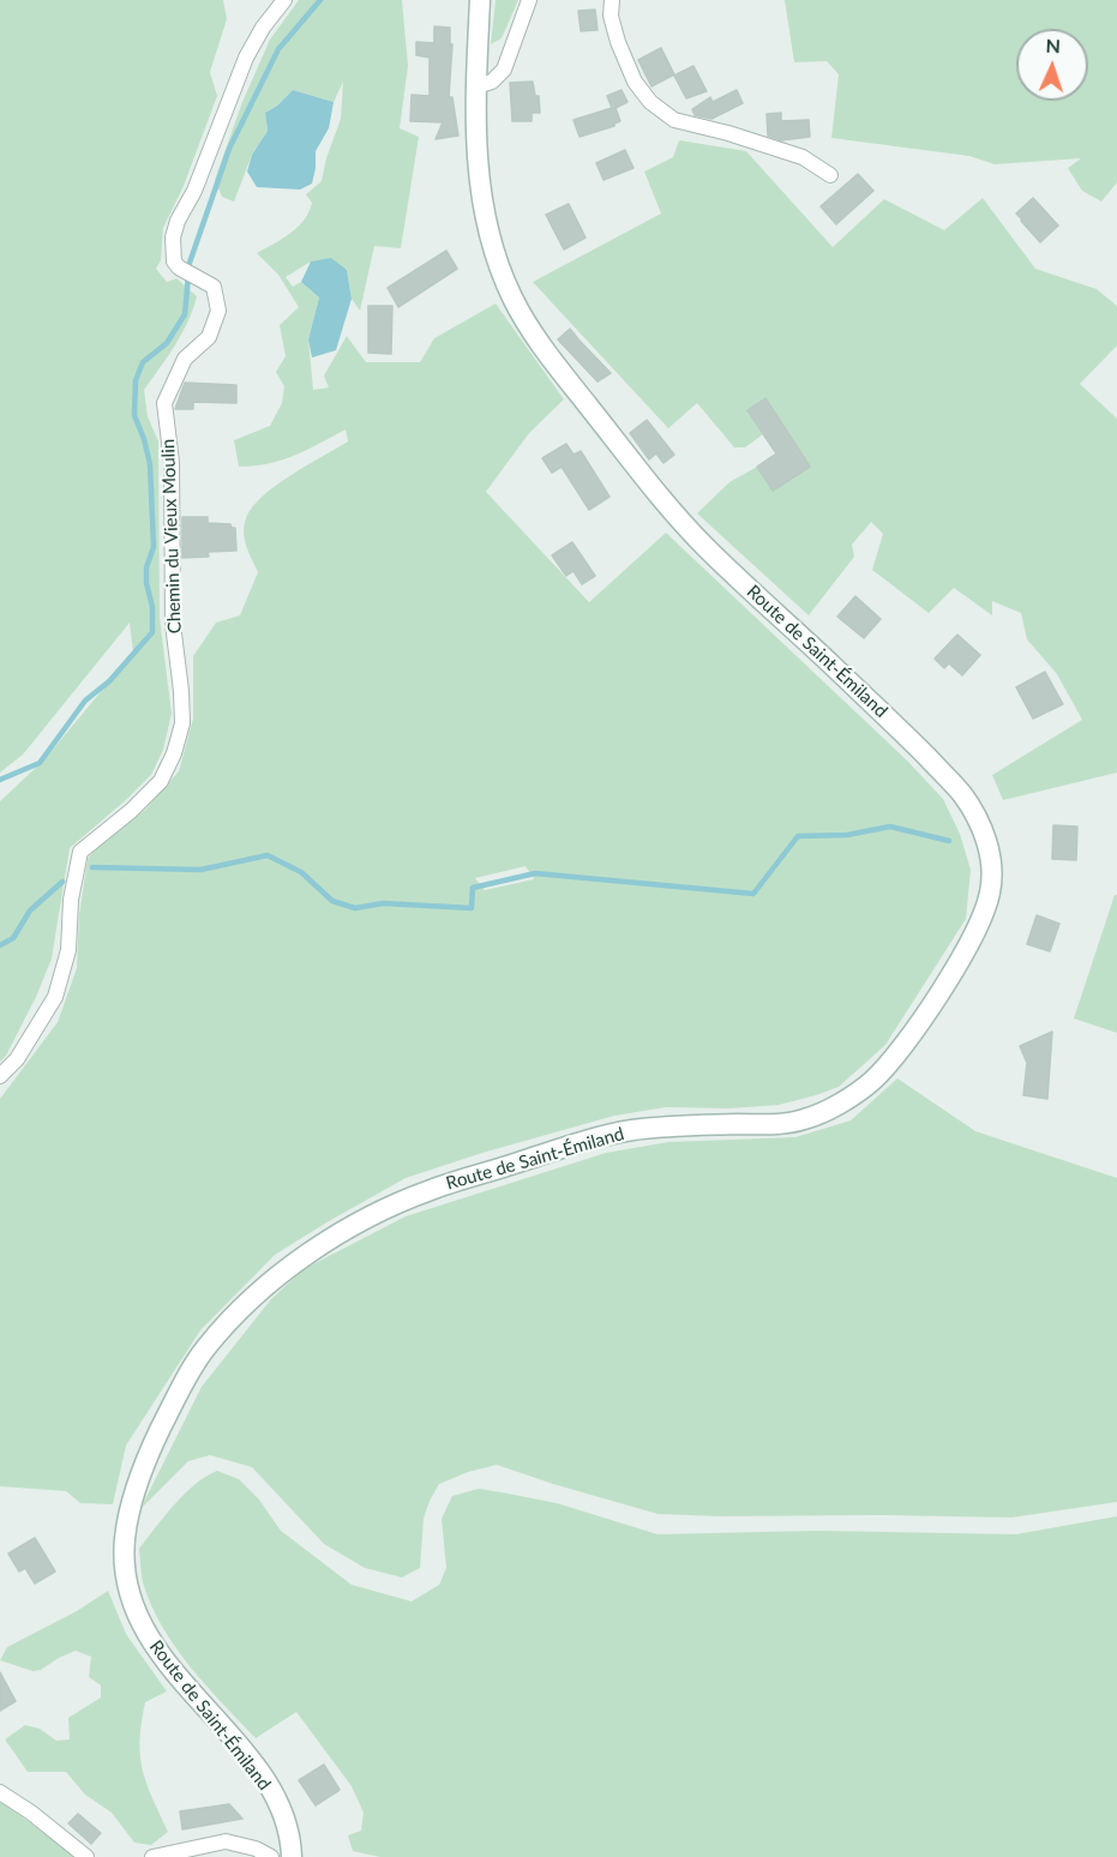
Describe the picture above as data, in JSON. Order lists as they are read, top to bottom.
{
  "streets": {
    "main road": ["Route de Saint-Émiland"],
    "street": ["Chemin du Vieux Moulin"]
  },
  "north": "top"
}
